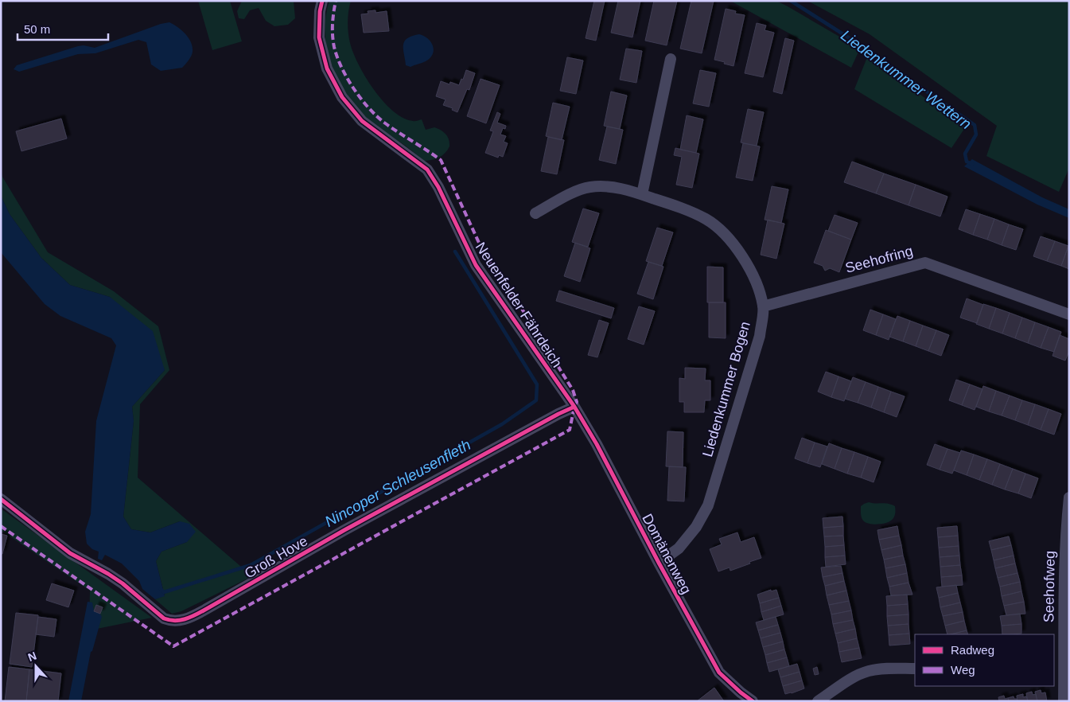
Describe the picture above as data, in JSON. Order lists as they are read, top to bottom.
{
  "streets": {
    "street": [
      "Seehofring",
      "Neuenfelder Fährdeich",
      "Liedenkummer Bogen",
      "Domänenweg",
      "Groß Hove",
      "Seehofweg"
    ]
  },
  "crossings": [
    ["Seehofring", "Liedenkummer Bogen"],
    ["Neuenfelder Fährdeich", "Domänenweg"],
    ["Neuenfelder Fährdeich", "Groß Hove"],
    ["Liedenkummer Bogen", "Domänenweg"],
    ["Domänenweg", "Groß Hove"]
  ],
  "water": ["Liedenkummer Wettern", "Nincoper Schleusenfleth"],
  "legend": ["Radweg", "Weg"],
  "scale_bar": "50 m",
  "north": "top"
}
